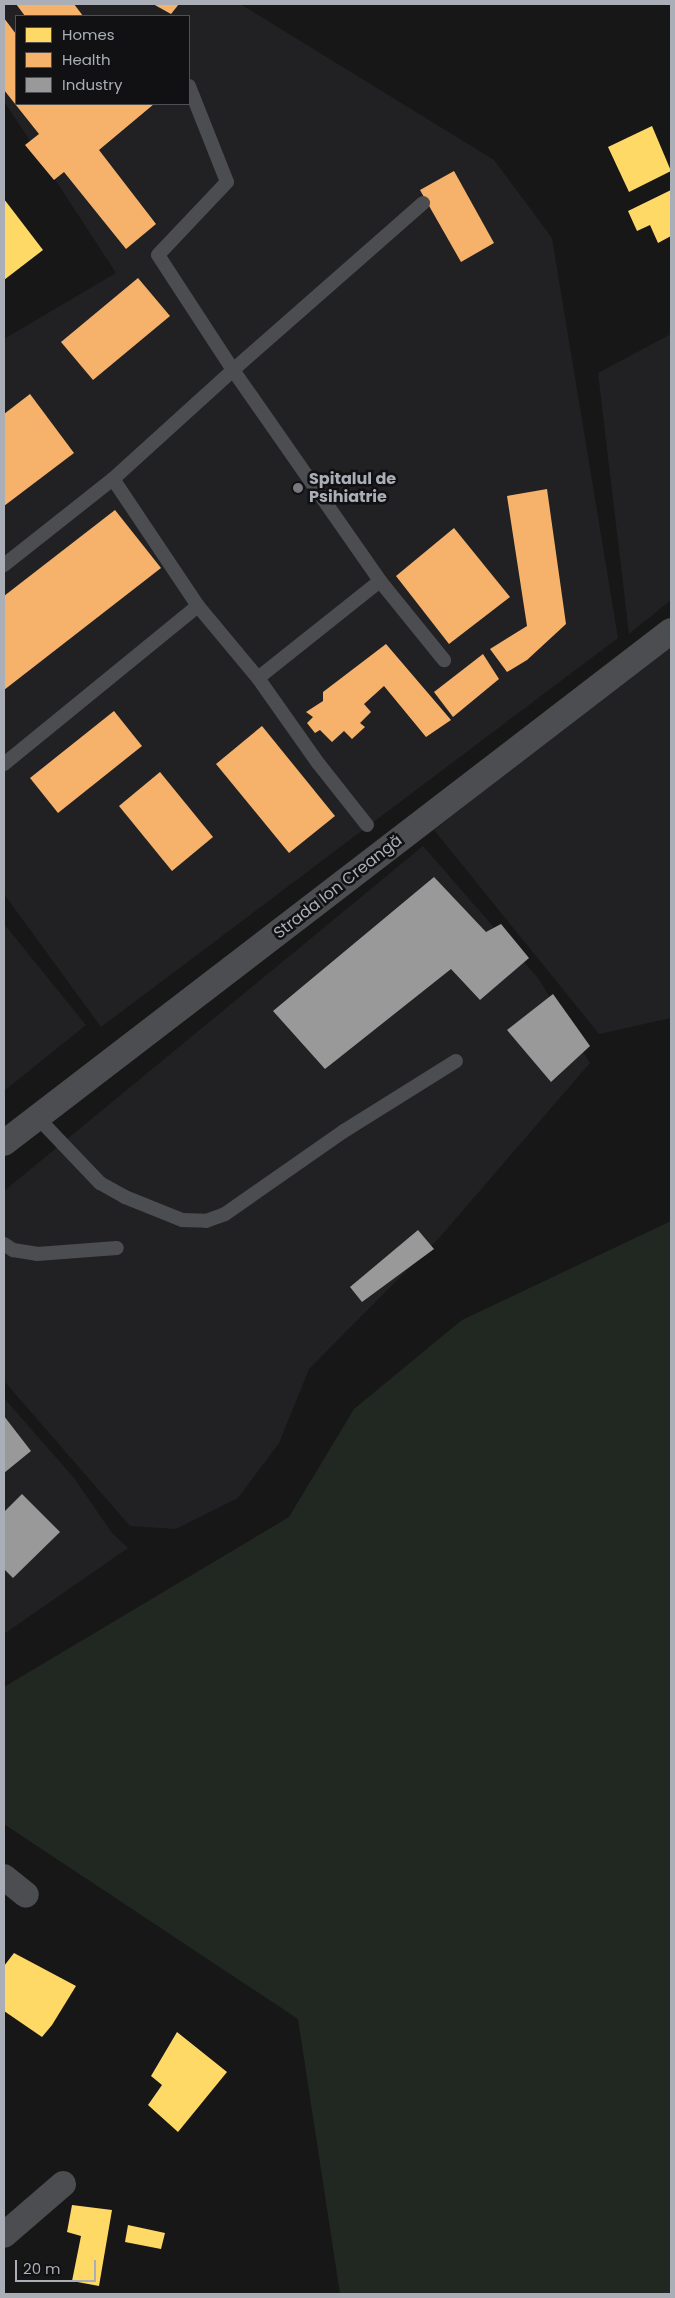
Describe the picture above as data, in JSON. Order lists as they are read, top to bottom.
{
  "streets": {
    "street": ["Strada Ion Creangă"]
  },
  "places": ["Spitalul de Psihiatrie"],
  "legend": ["Homes", "Health", "Industry"],
  "scale_bar": "20 m"
}
